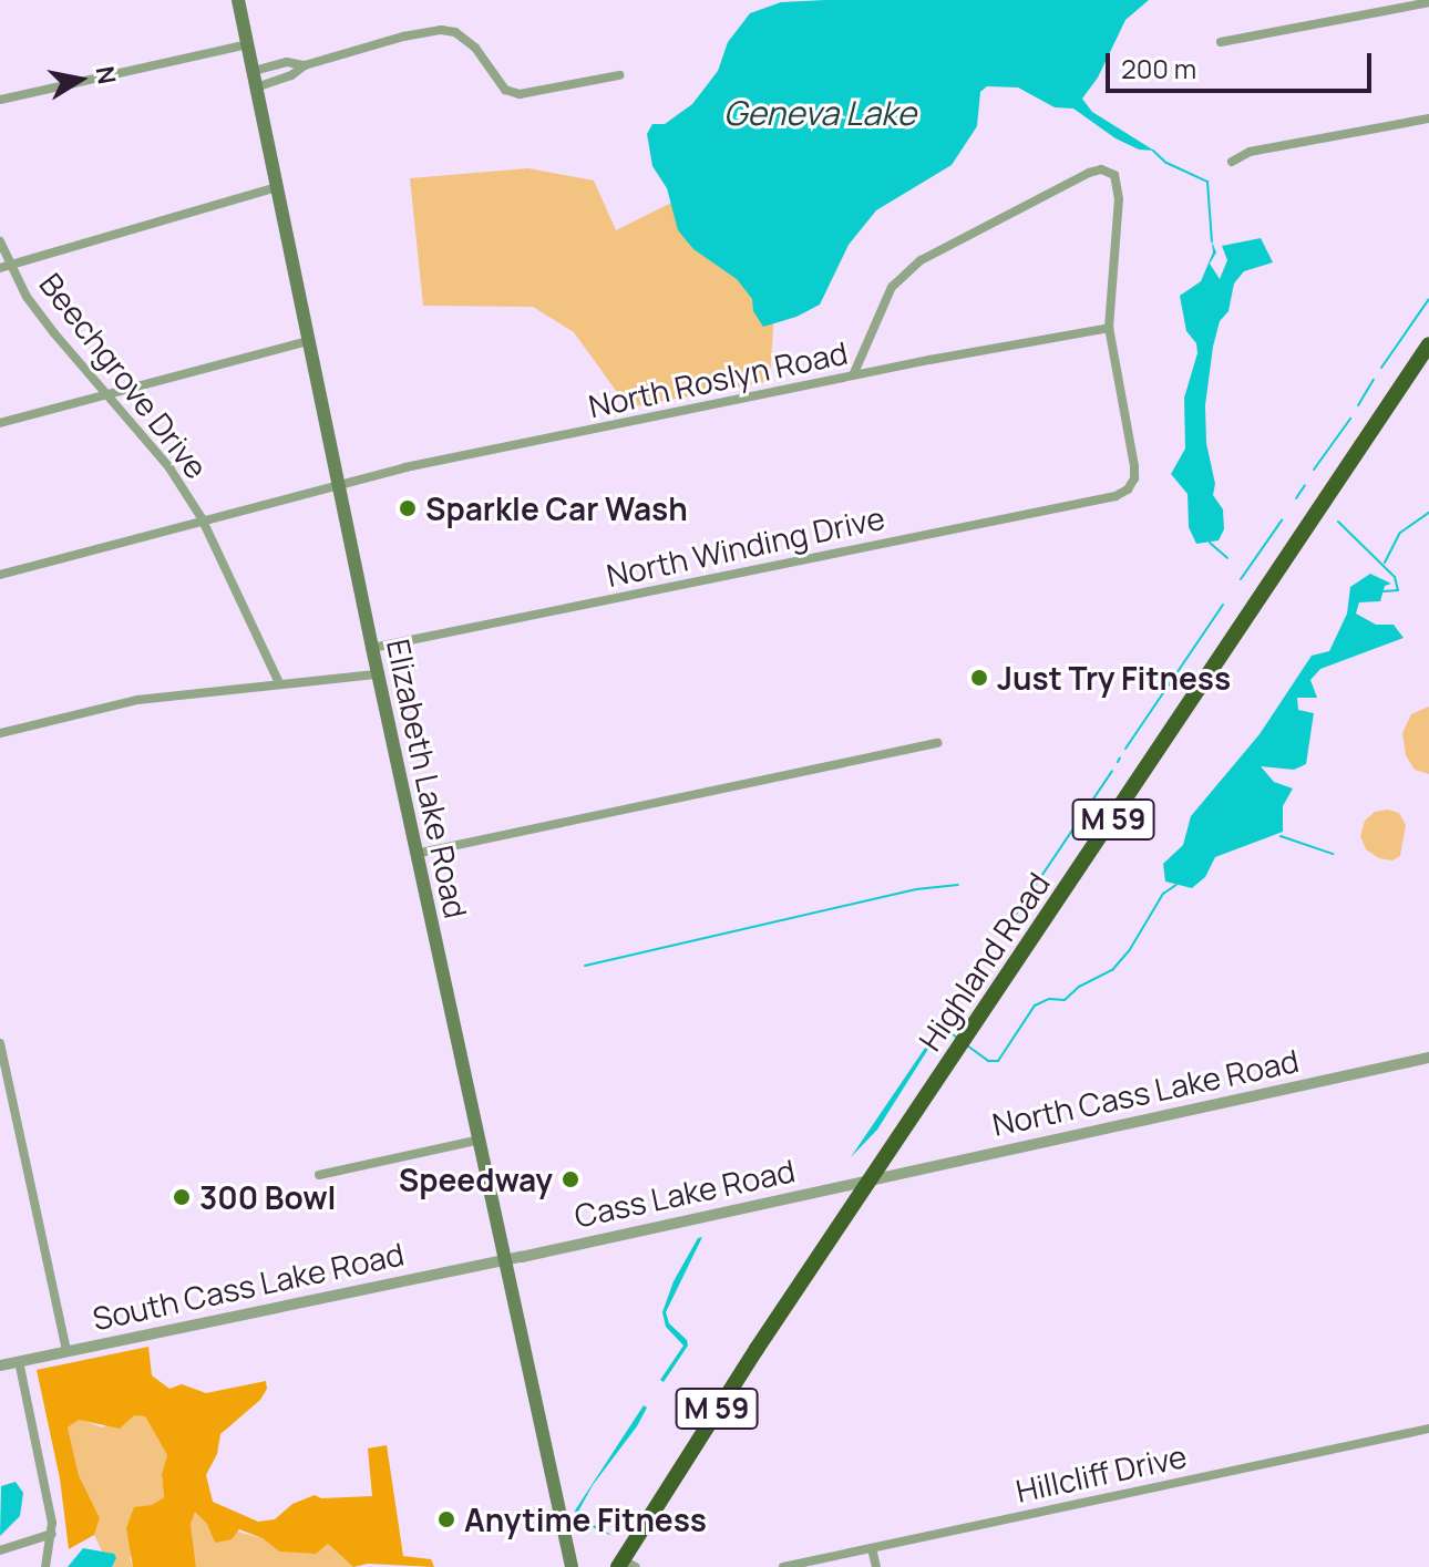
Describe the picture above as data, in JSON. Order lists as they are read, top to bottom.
{
  "streets": {
    "highway": ["M 59", "Highland Road"],
    "main road": ["Elizabeth Lake Road"],
    "street": [
      "Beechgrove Drive",
      "North Roslyn Road",
      "North Winding Drive",
      "North Cass Lake Road",
      "Cass Lake Road",
      "South Cass Lake Road",
      "Hillcliff Drive"
    ]
  },
  "crossings": [
    ["Beechgrove Drive", "North Roslyn Road"],
    ["North Roslyn Road", "North Winding Drive"],
    ["North Roslyn Road", "Elizabeth Lake Road"],
    ["North Winding Drive", "Elizabeth Lake Road"],
    ["Elizabeth Lake Road", "Cass Lake Road"],
    ["Elizabeth Lake Road", "South Cass Lake Road"],
    ["Highland Road", "North Cass Lake Road"],
    ["Highland Road", "Cass Lake Road"],
    ["North Cass Lake Road", "Cass Lake Road"],
    ["Cass Lake Road", "South Cass Lake Road"]
  ],
  "water": ["Geneva Lake"],
  "places": [
    "Sparkle Car Wash",
    "Just Try Fitness",
    "Speedway",
    "300 Bowl",
    "Anytime Fitness"
  ],
  "scale_bar": "200 m",
  "north": "right"
}
